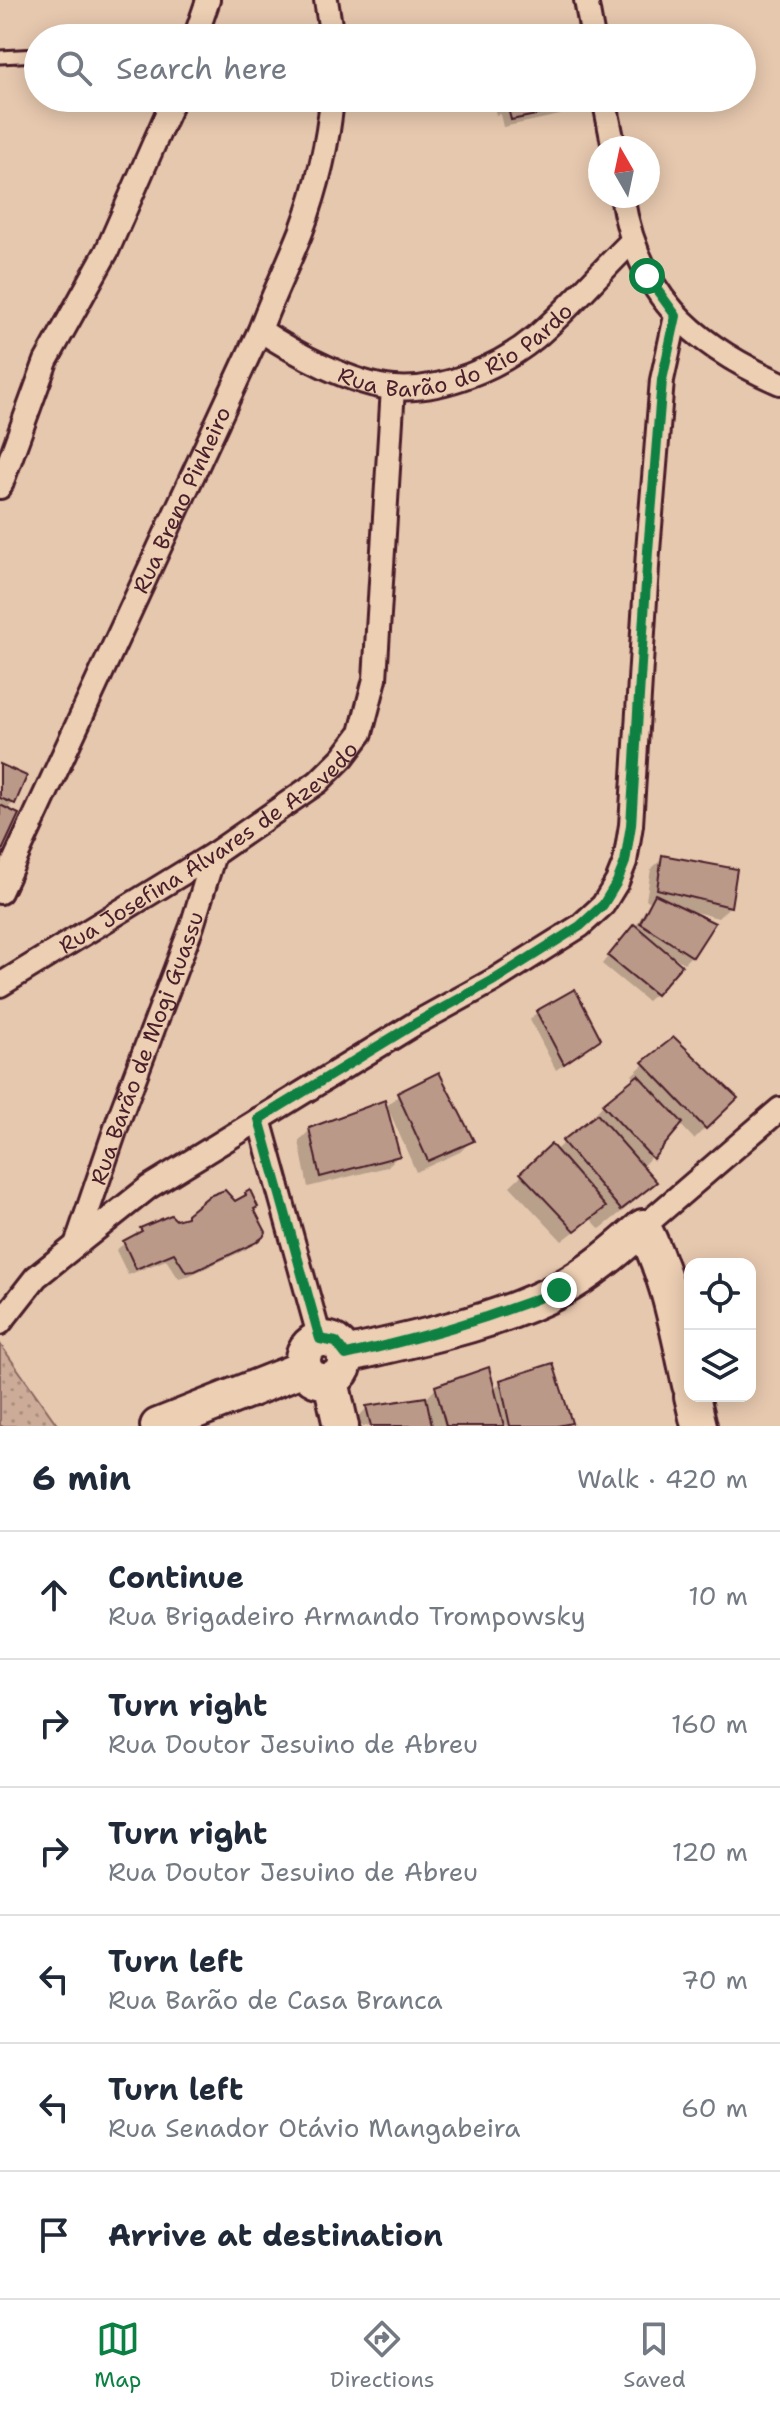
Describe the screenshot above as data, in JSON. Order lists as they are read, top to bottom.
{
  "streets": {
    "street": [
      "Rua Barão do Rio Pardo",
      "Rua Breno Pinheiro",
      "Rua Josefina Álvares de Azevedo",
      "Rua Barão de Mogi Guassu"
    ]
  },
  "crossings": [
    ["Rua Barão do Rio Pardo", "Rua Breno Pinheiro"],
    ["Rua Barão do Rio Pardo", "Rua Josefina Álvares de Azevedo"],
    ["Rua Josefina Álvares de Azevedo", "Rua Barão de Mogi Guassu"]
  ],
  "north": "top",
  "page": {
    "search": "Search here",
    "heading": ["6 min", "Walk · 420 m"],
    "list": [
      ["Continue", "Rua Brigadeiro Armando Trompowsky", "10 m"],
      ["Turn right", "Rua Doutor Jesuino de Abreu", "160 m"],
      ["Turn right", "Rua Doutor Jesuino de Abreu", "120 m"],
      ["Turn left", "Rua Barão de Casa Branca", "70 m"],
      ["Turn left", "Rua Senador Otávio Mangabeira", "60 m"],
      "Arrive at destination"
    ],
    "nav": ["Map", "Directions", "Saved"]
  }
}
